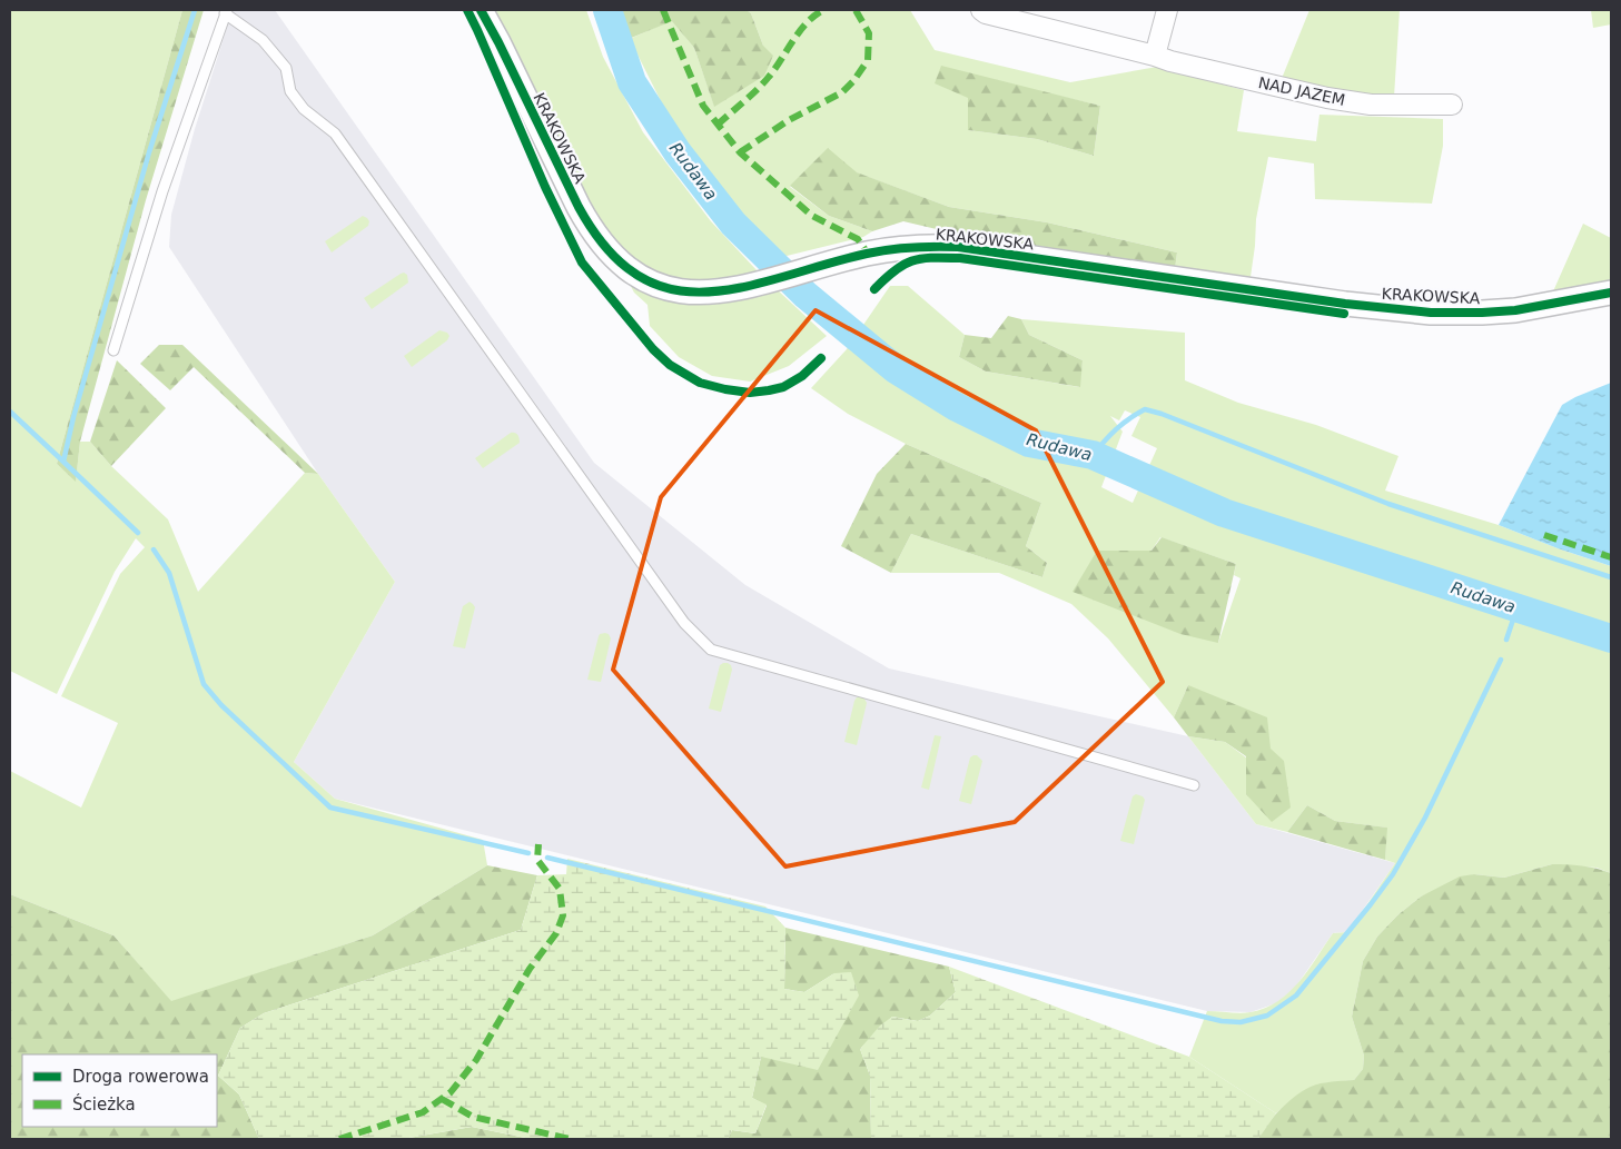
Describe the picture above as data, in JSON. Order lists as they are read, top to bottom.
{
  "streets": {
    "street": ["NAD JAZEM", "KRAKOWSKA"]
  },
  "water": ["Rudawa"],
  "legend": ["Droga rowerowa", "Ścieżka"]
}
